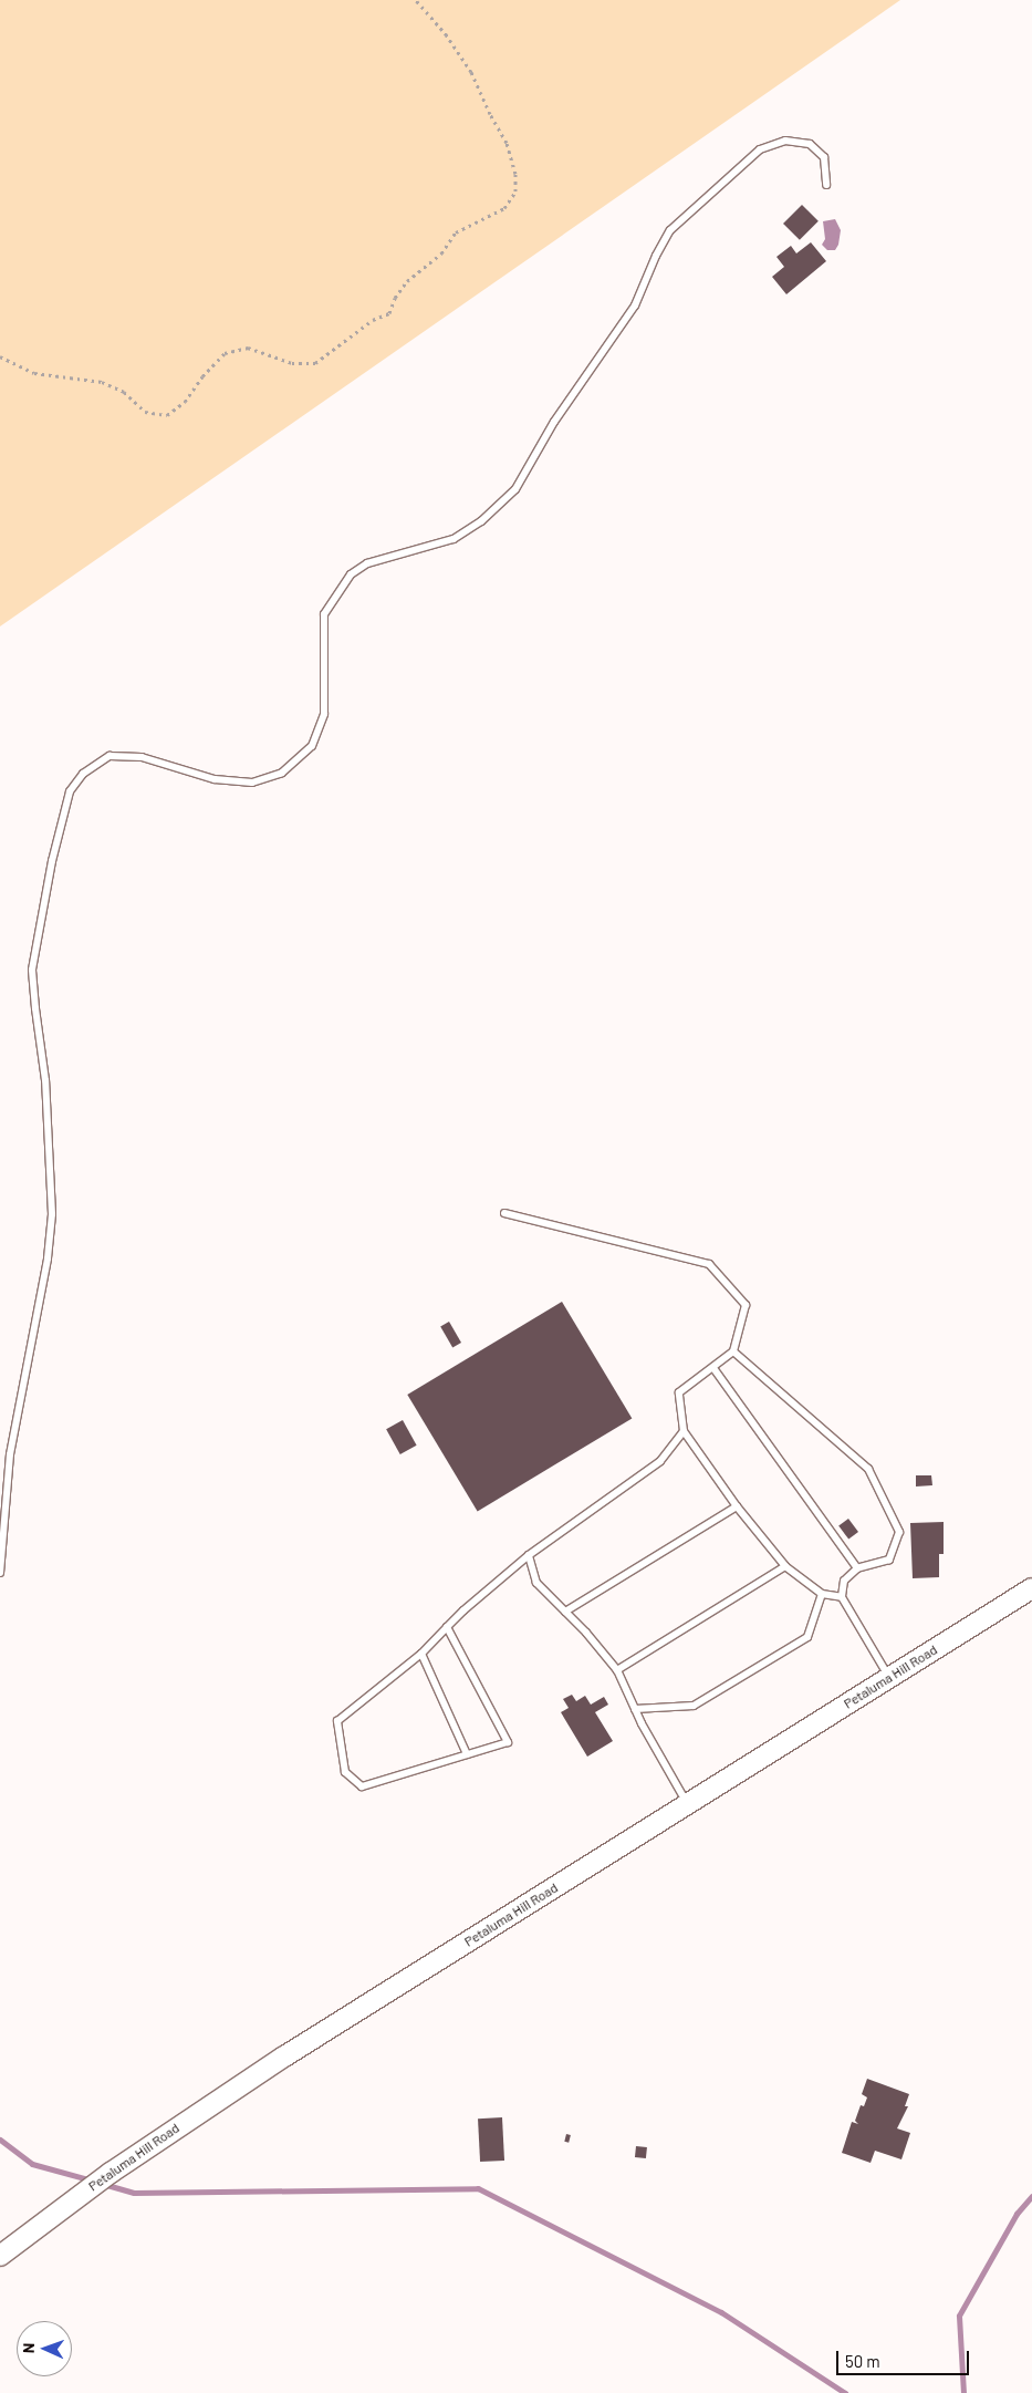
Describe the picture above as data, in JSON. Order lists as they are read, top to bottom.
{
  "streets": {
    "main road": ["Petaluma Hill Road"]
  },
  "scale_bar": "50 m",
  "north": "left"
}
